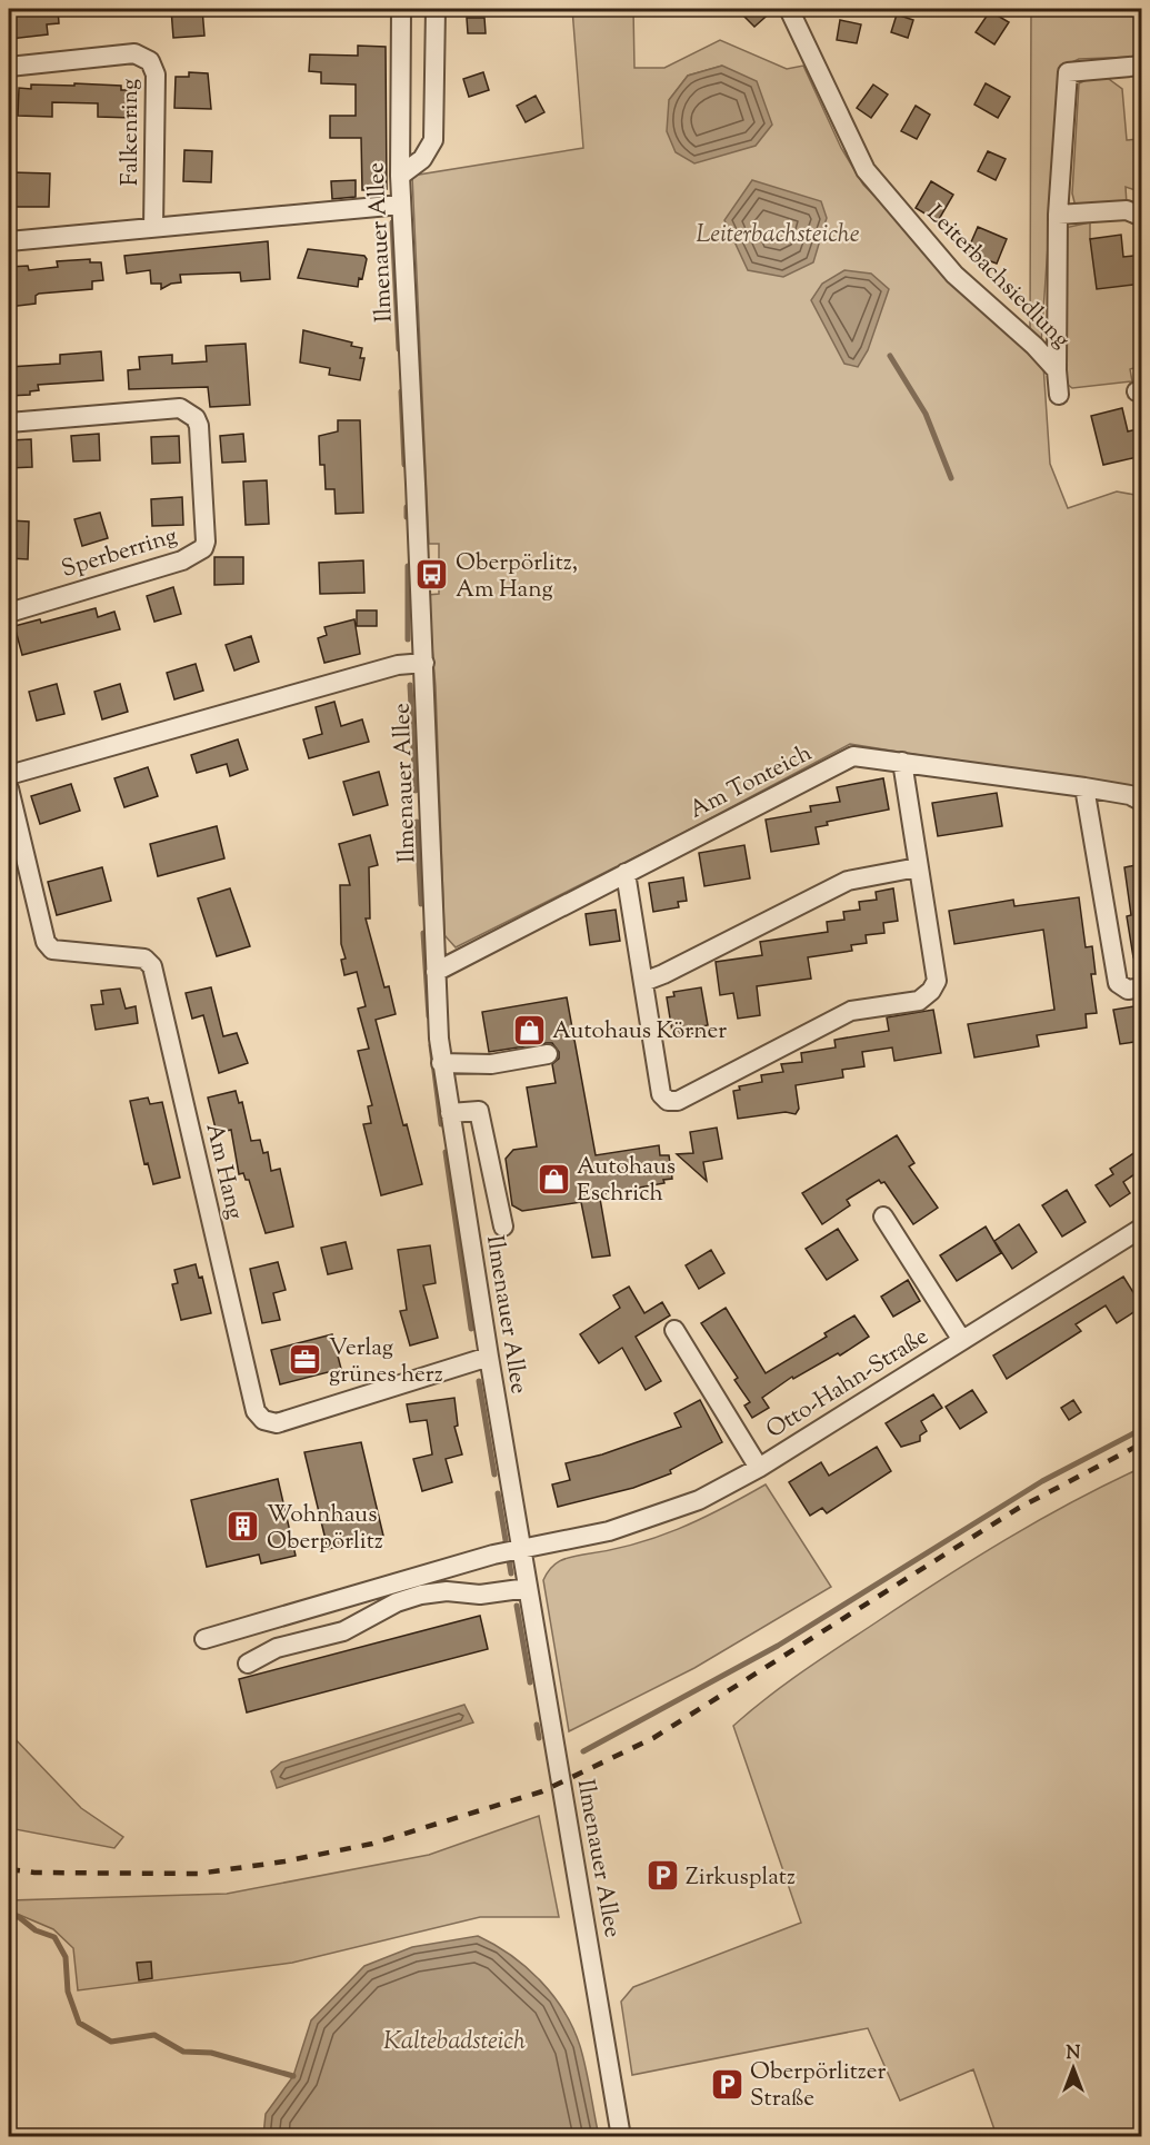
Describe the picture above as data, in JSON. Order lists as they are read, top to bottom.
{
  "streets": {
    "street": [
      "Falkenring",
      "Ilmenauer Allee",
      "Leiterbachsiedlung",
      "Sperberring",
      "Am Tonteich",
      "Am Hang",
      "Otto-Hahn-Straße"
    ]
  },
  "crossings": [
    ["Ilmenauer Allee", "Am Tonteich"],
    ["Ilmenauer Allee", "Am Hang"],
    ["Ilmenauer Allee", "Otto-Hahn-Straße"]
  ],
  "water": ["Leiterbachsteiche", "Kaltebadsteich"],
  "places": {
    "bus stop": ["Oberpörlitz, Am Hang"],
    "shop": ["Autohaus Körner", "Autohaus Eschrich"],
    "office": ["Verlag grünes herz"],
    "building": ["Wohnhaus Oberpörlitz"],
    "parking": ["Zirkusplatz", "Oberpörlitzer Straße"]
  },
  "north": "top"
}
